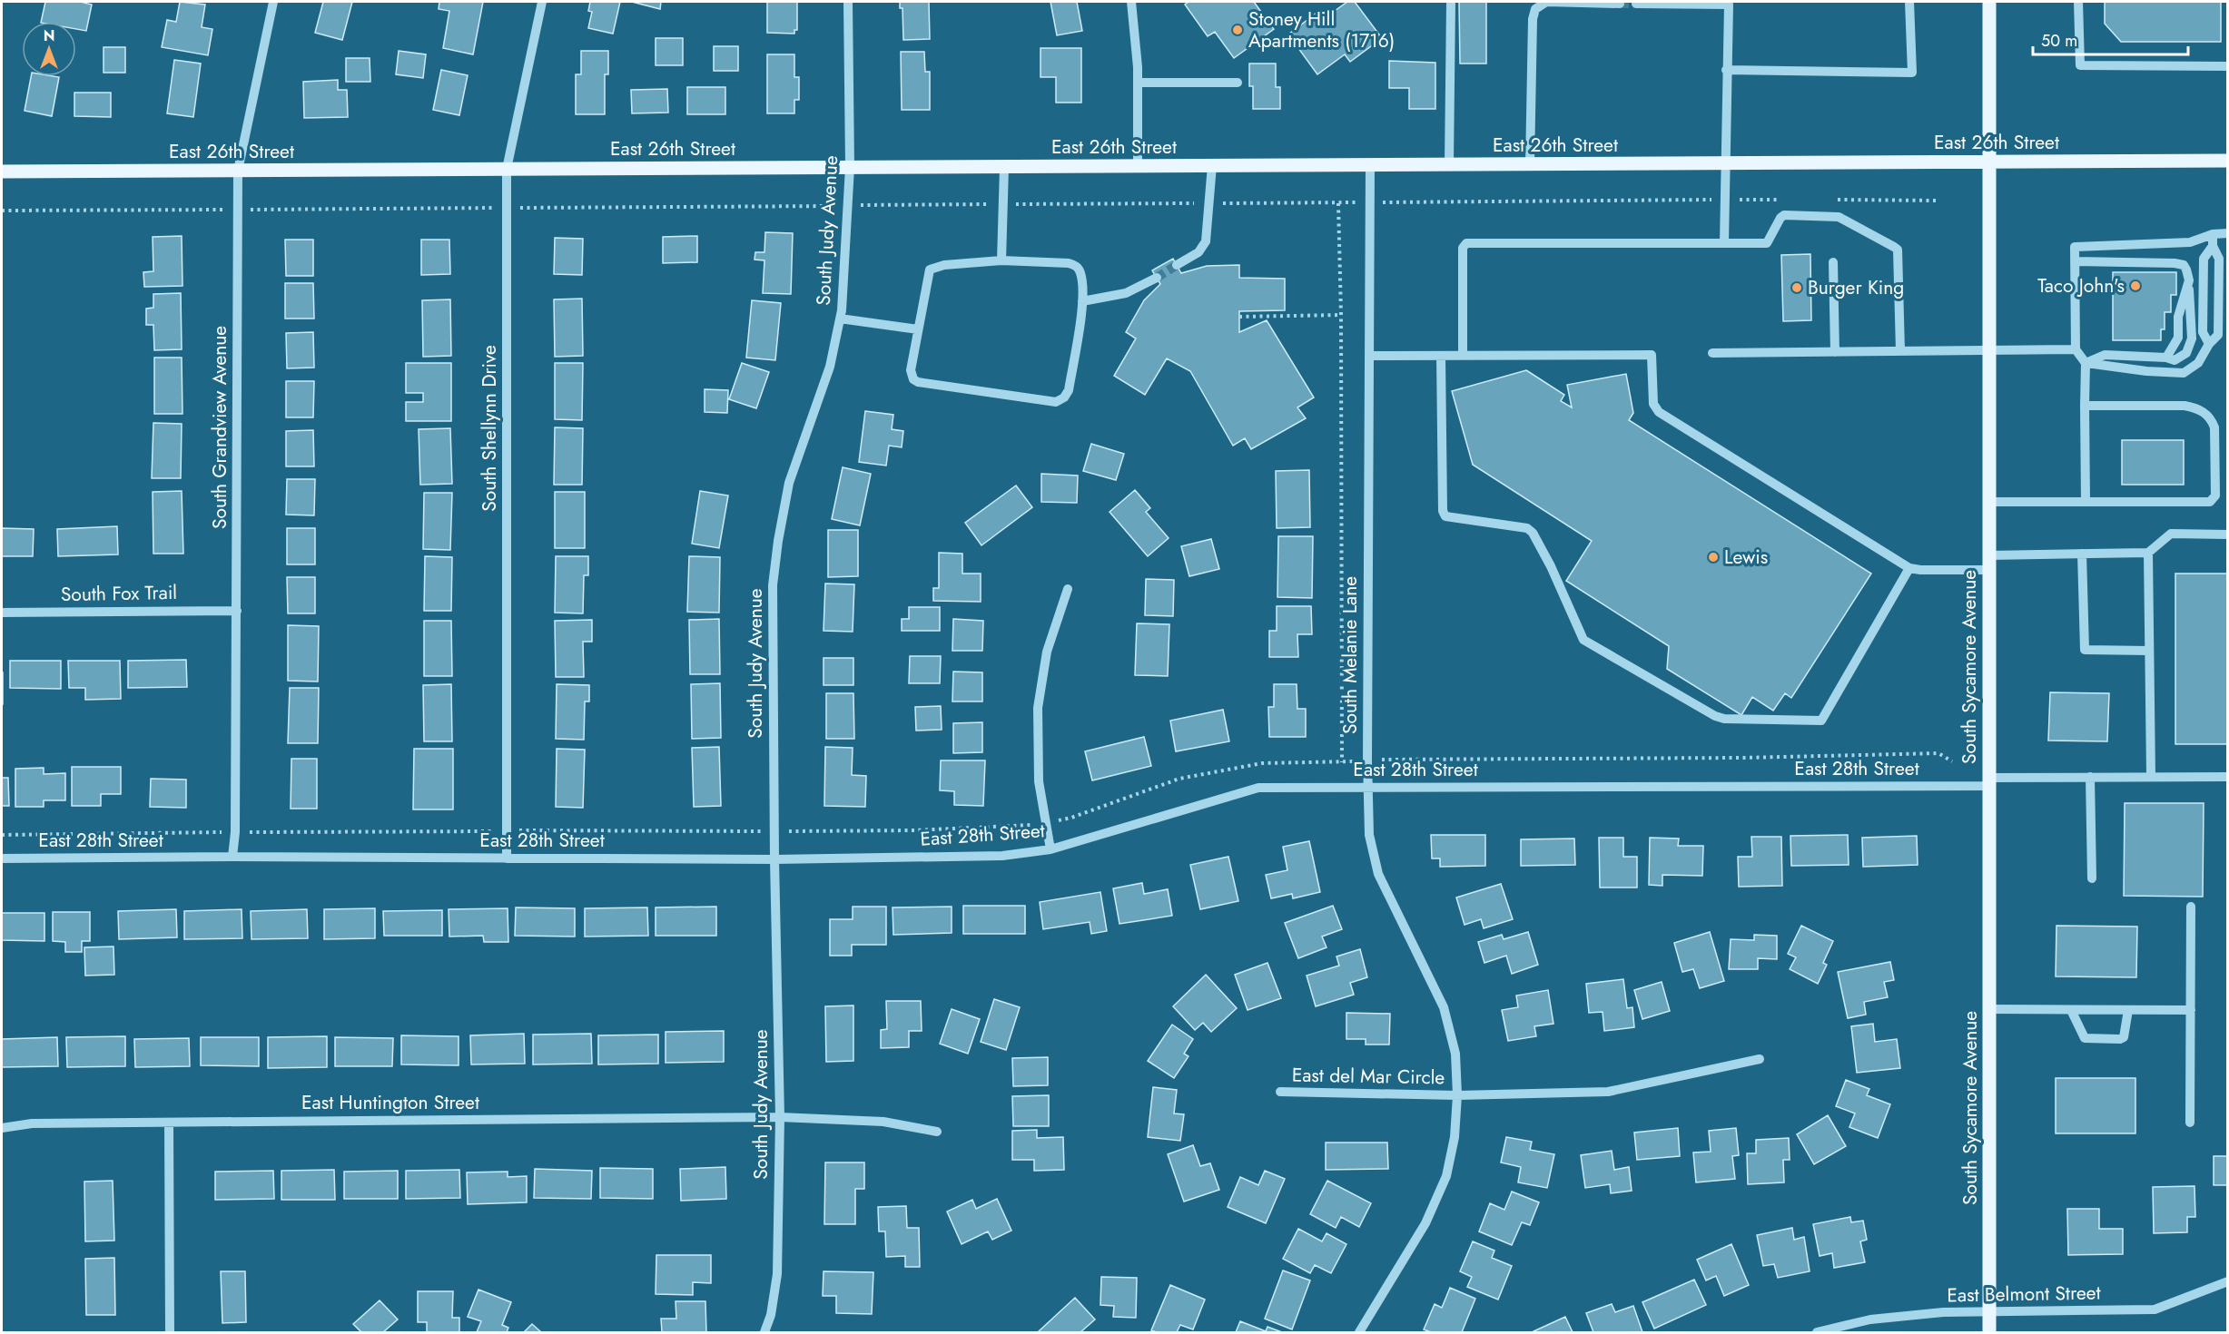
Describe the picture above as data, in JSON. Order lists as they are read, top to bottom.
{
  "streets": {
    "main road": ["East 26th Street", "South Sycamore Avenue"],
    "street": [
      "South Judy Avenue",
      "South Grandview Avenue",
      "South Shellynn Drive",
      "South Fox Trail",
      "South Melanie Lane",
      "East 28th Street",
      "East del Mar Circle",
      "East Huntington Street",
      "East Belmont Street"
    ]
  },
  "crossings": [
    ["East 26th Street", "South Judy Avenue"],
    ["East 26th Street", "South Grandview Avenue"],
    ["East 26th Street", "South Shellynn Drive"],
    ["East 26th Street", "South Melanie Lane"],
    ["East 26th Street", "South Sycamore Avenue"],
    ["South Judy Avenue", "East 28th Street"],
    ["South Judy Avenue", "East Huntington Street"],
    ["South Grandview Avenue", "South Fox Trail"],
    ["South Grandview Avenue", "East 28th Street"],
    ["South Shellynn Drive", "East 28th Street"],
    ["South Melanie Lane", "East 28th Street"],
    ["South Melanie Lane", "East del Mar Circle"],
    ["South Sycamore Avenue", "East 28th Street"],
    ["South Sycamore Avenue", "East Belmont Street"]
  ],
  "places": [
    "Stoney Hill Apartments (1716)",
    "Taco John's",
    "Burger King",
    "Lewis"
  ],
  "scale_bar": "50 m",
  "north": "top"
}
